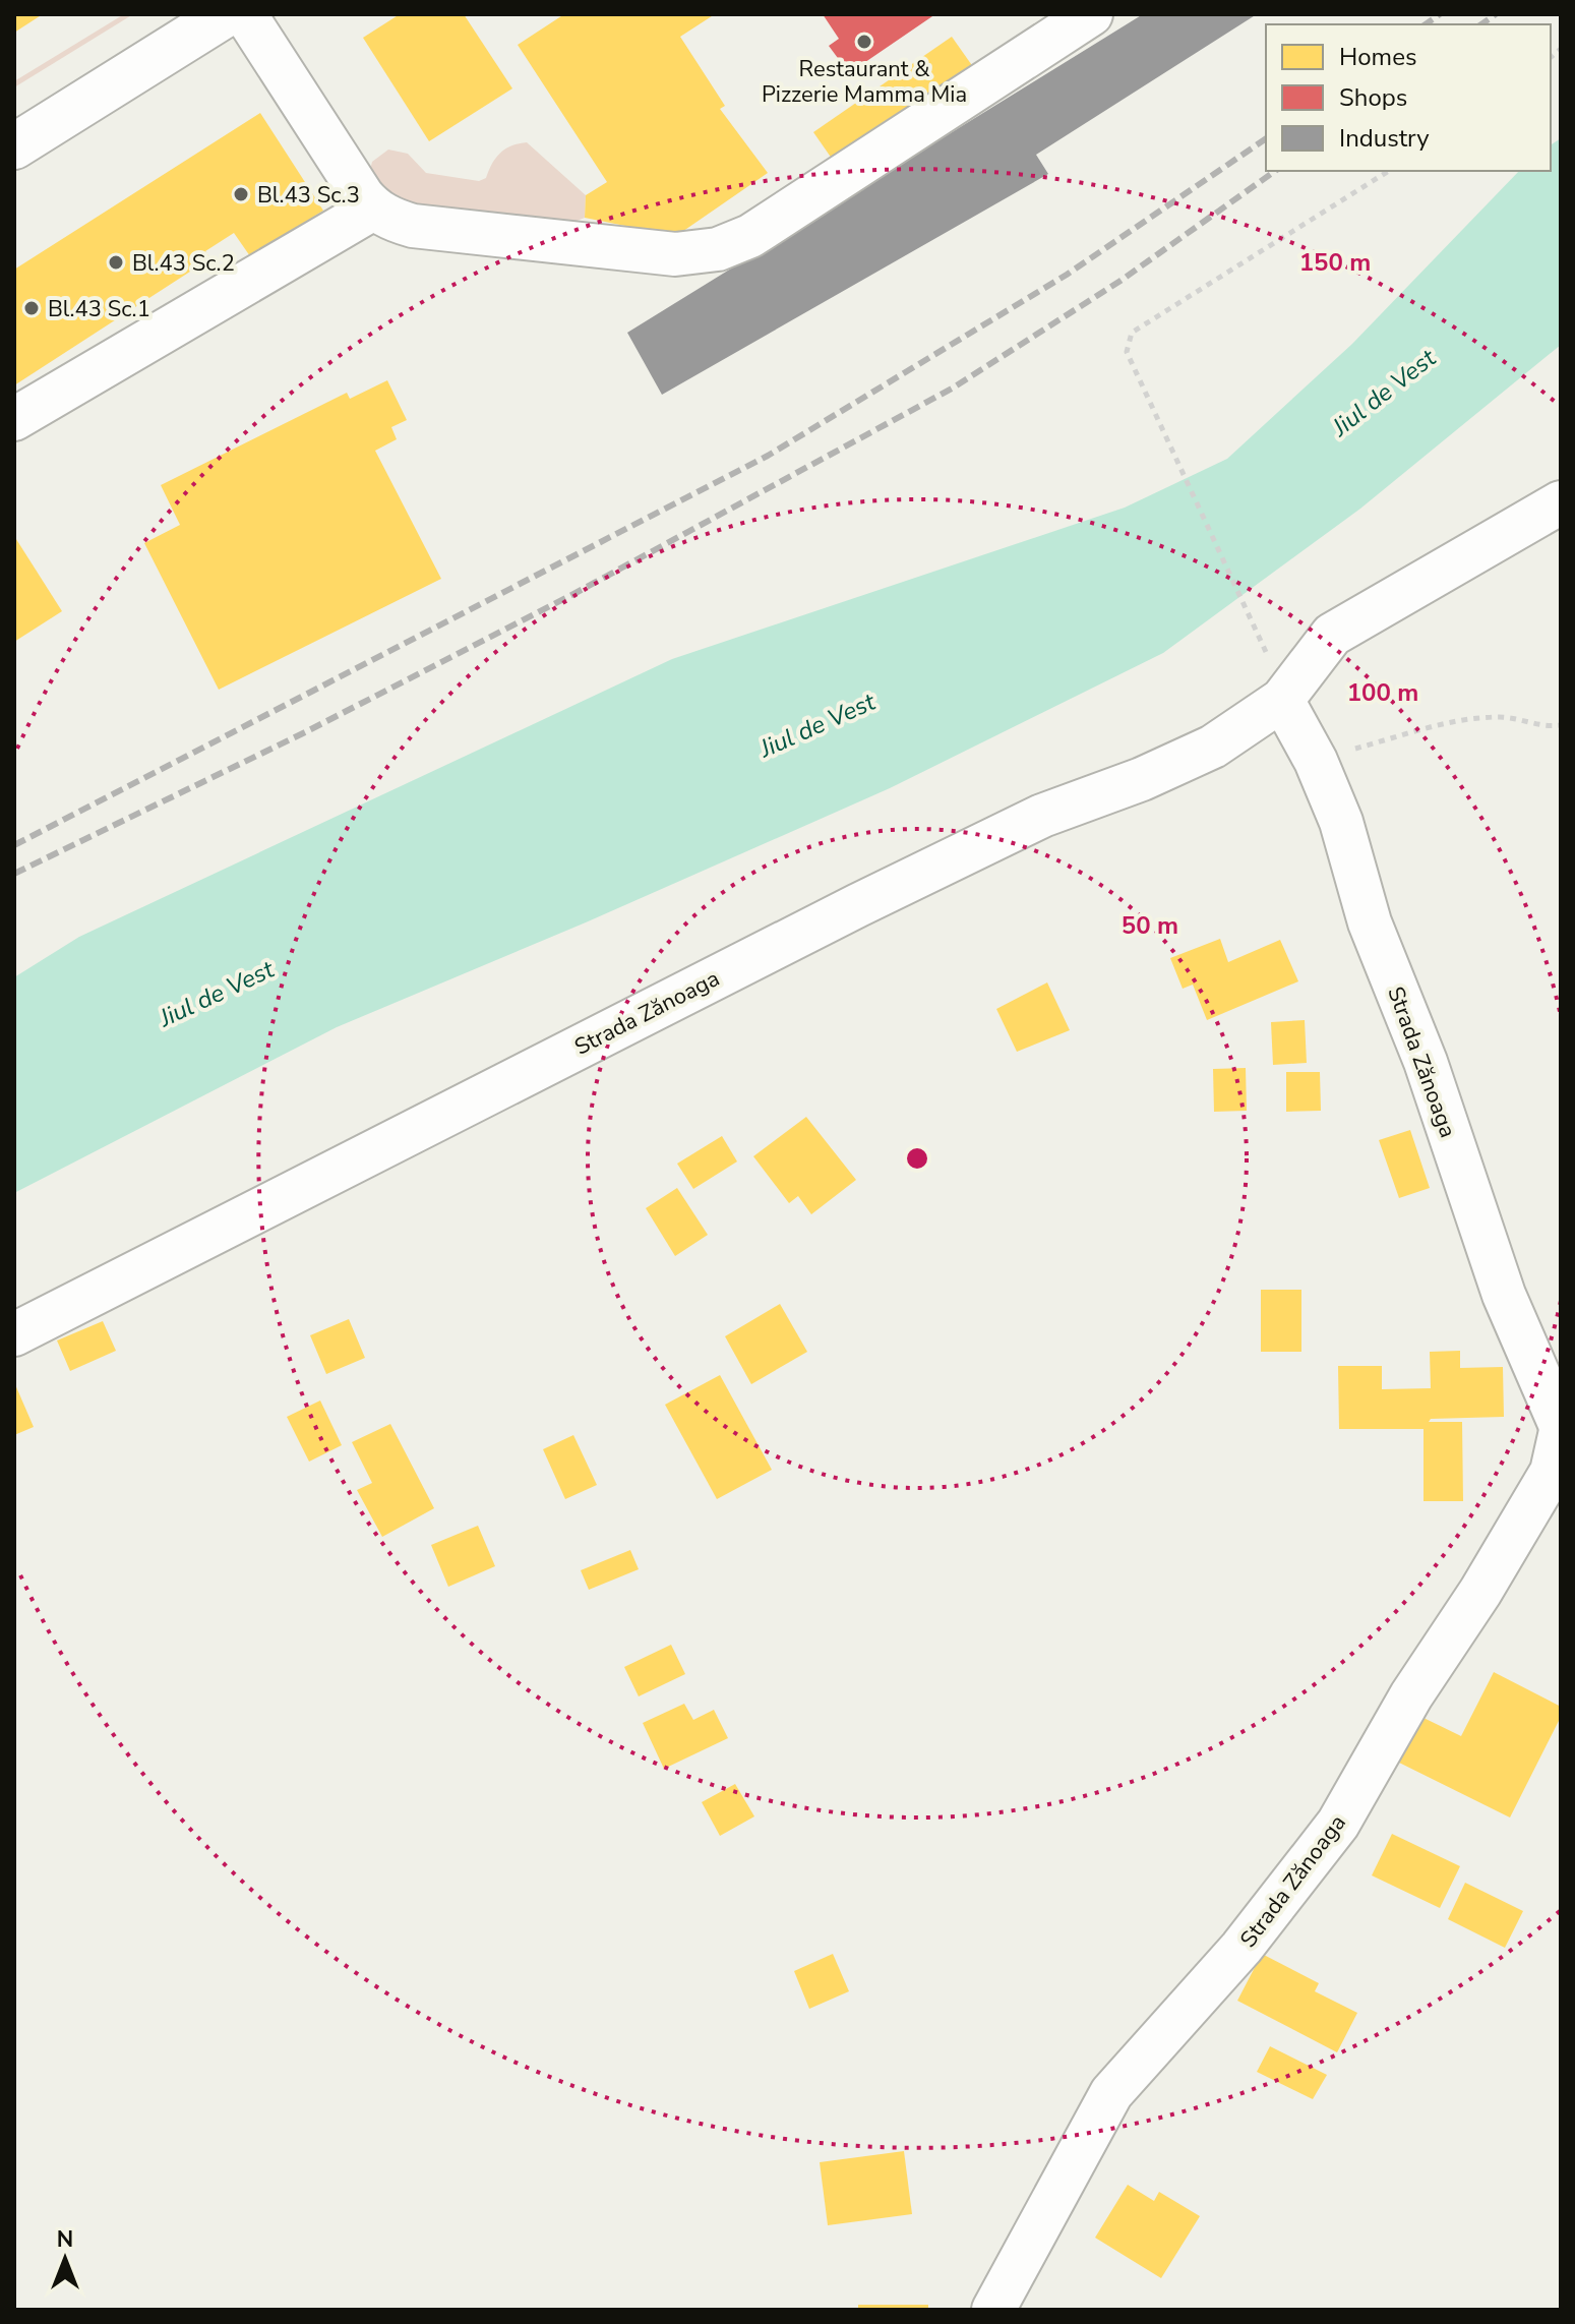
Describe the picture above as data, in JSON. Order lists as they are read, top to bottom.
{
  "streets": {
    "street": ["Strada Zănoaga"]
  },
  "water": ["Jiul de Vest"],
  "places": [
    "Restaurant & Pizzerie Mamma Mia",
    "Bl.43 Sc.3",
    "Bl.43 Sc.2",
    "Bl.43 Sc.1"
  ],
  "legend": ["Homes", "Shops", "Industry"],
  "north": "top",
  "rings": ["150 m", "100 m", "50 m"]
}
